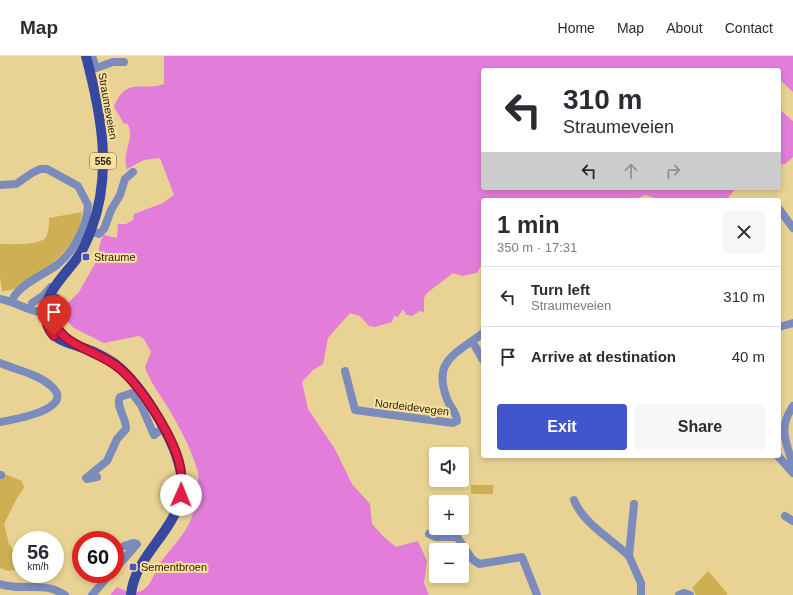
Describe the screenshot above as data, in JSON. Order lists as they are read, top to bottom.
{
  "streets": {
    "main road": ["Straumeveien", "556"],
    "street": ["Nordeidevegen"]
  },
  "places": {
    "transit": ["Straume", "Sementbroen"]
  },
  "page": {
    "header": "Map",
    "nav": [
      "Home",
      "Map",
      "About",
      "Contact"
    ],
    "turn": ["310 m", "Straumeveien"],
    "heading": ["1 min", "350 m · 17:31"],
    "list": [
      {
        "name": "Turn left",
        "note": "Straumeveien",
        "value": "310 m"
      },
      {
        "name": "Arrive at destination",
        "value": "40 m"
      }
    ],
    "buttons": ["Exit", "Share"],
    "map_buttons": ["+", "−"],
    "speed": "56 km/h",
    "limit": "60"
  }
}
